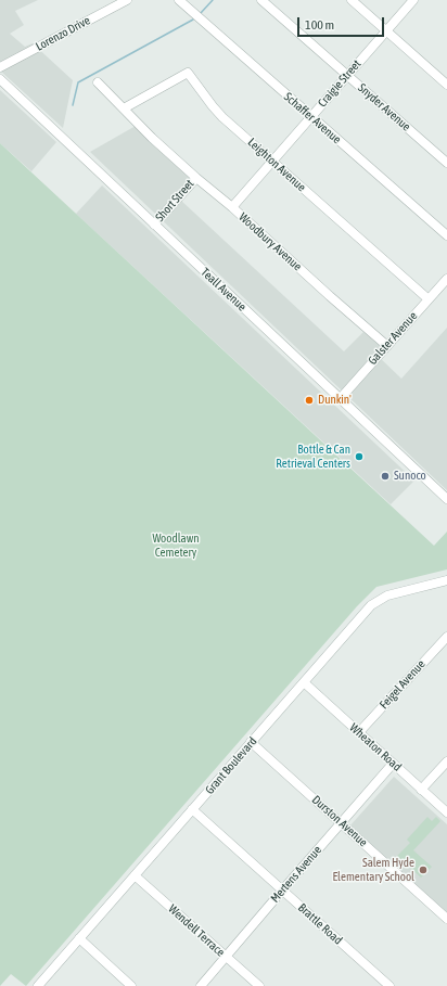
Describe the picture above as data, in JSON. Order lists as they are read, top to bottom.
{
  "streets": {
    "street": [
      "Lorenzo Drive",
      "Craigie Street",
      "Snyder Avenue",
      "Schaffer Avenue",
      "Leighton Avenue",
      "Short Street",
      "Woodbury Avenue",
      "Teall Avenue",
      "Galster Avenue",
      "Feigel Avenue",
      "Wheaton Road",
      "Grant Boulevard",
      "Durston Avenue",
      "Mertens Avenue",
      "Brattle Road",
      "Wendell Terrace"
    ]
  },
  "crossings": [
    ["Craigie Street", "Snyder Avenue"],
    ["Craigie Street", "Schaffer Avenue"],
    ["Craigie Street", "Leighton Avenue"],
    ["Craigie Street", "Woodbury Avenue"],
    ["Leighton Avenue", "Woodbury Avenue"],
    ["Leighton Avenue", "Galster Avenue"],
    ["Short Street", "Woodbury Avenue"],
    ["Short Street", "Teall Avenue"],
    ["Woodbury Avenue", "Galster Avenue"],
    ["Teall Avenue", "Galster Avenue"],
    ["Feigel Avenue", "Wheaton Road"],
    ["Wheaton Road", "Grant Boulevard"],
    ["Wheaton Road", "Mertens Avenue"],
    ["Grant Boulevard", "Durston Avenue"],
    ["Grant Boulevard", "Brattle Road"],
    ["Grant Boulevard", "Wendell Terrace"],
    ["Durston Avenue", "Mertens Avenue"],
    ["Mertens Avenue", "Brattle Road"],
    ["Mertens Avenue", "Wendell Terrace"]
  ],
  "parks": ["Woodlawn Cemetery"],
  "places": [
    "Dunkin'",
    "Bottle & Can Retrieval Centers",
    "Sunoco",
    "Salem Hyde Elementary School"
  ],
  "scale_bar": "100 m"
}
